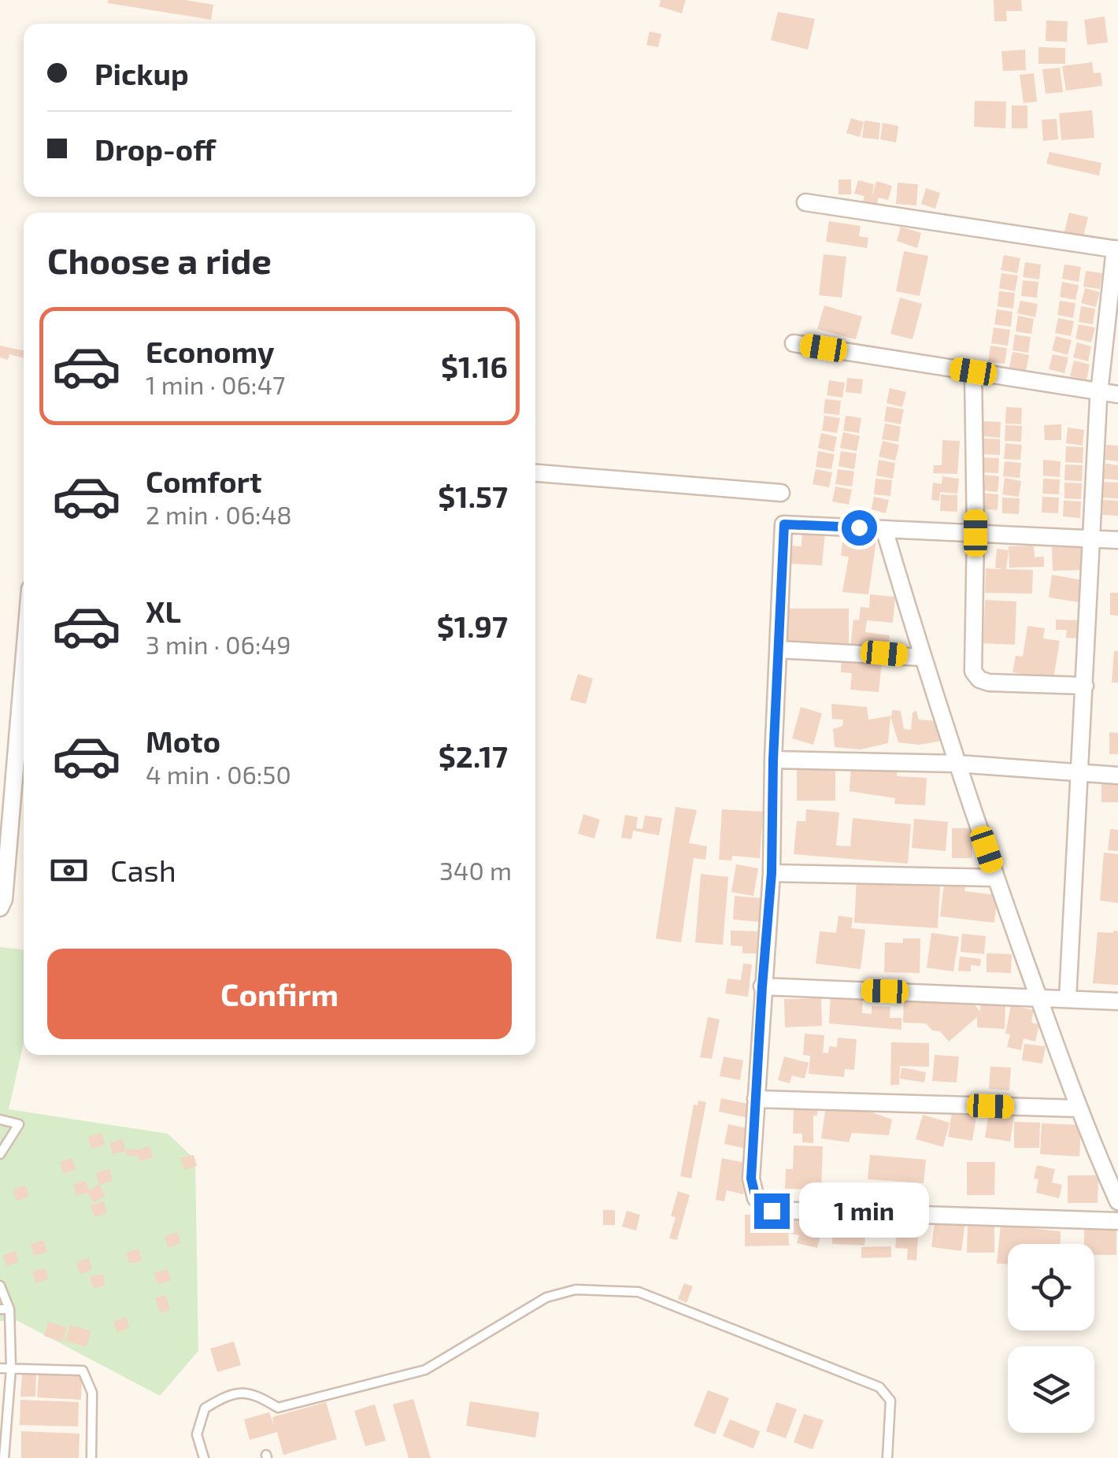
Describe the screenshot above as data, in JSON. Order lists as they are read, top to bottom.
{
  "page": {
    "banner": ["Pickup", "Drop-off"],
    "heading": "Choose a ride",
    "list": [
      {
        "name": "Economy",
        "note": "1 min · 06:47",
        "value": "$1.16"
      },
      {
        "name": "Comfort",
        "note": "2 min · 06:48",
        "value": "$1.57"
      },
      {
        "name": "XL",
        "note": "3 min · 06:49",
        "value": "$1.97"
      },
      {
        "name": "Moto",
        "note": "4 min · 06:50",
        "value": "$2.17"
      }
    ],
    "pay": ["Cash", "340 m"],
    "buttons": "Confirm",
    "bubble": "1 min"
  }
}
